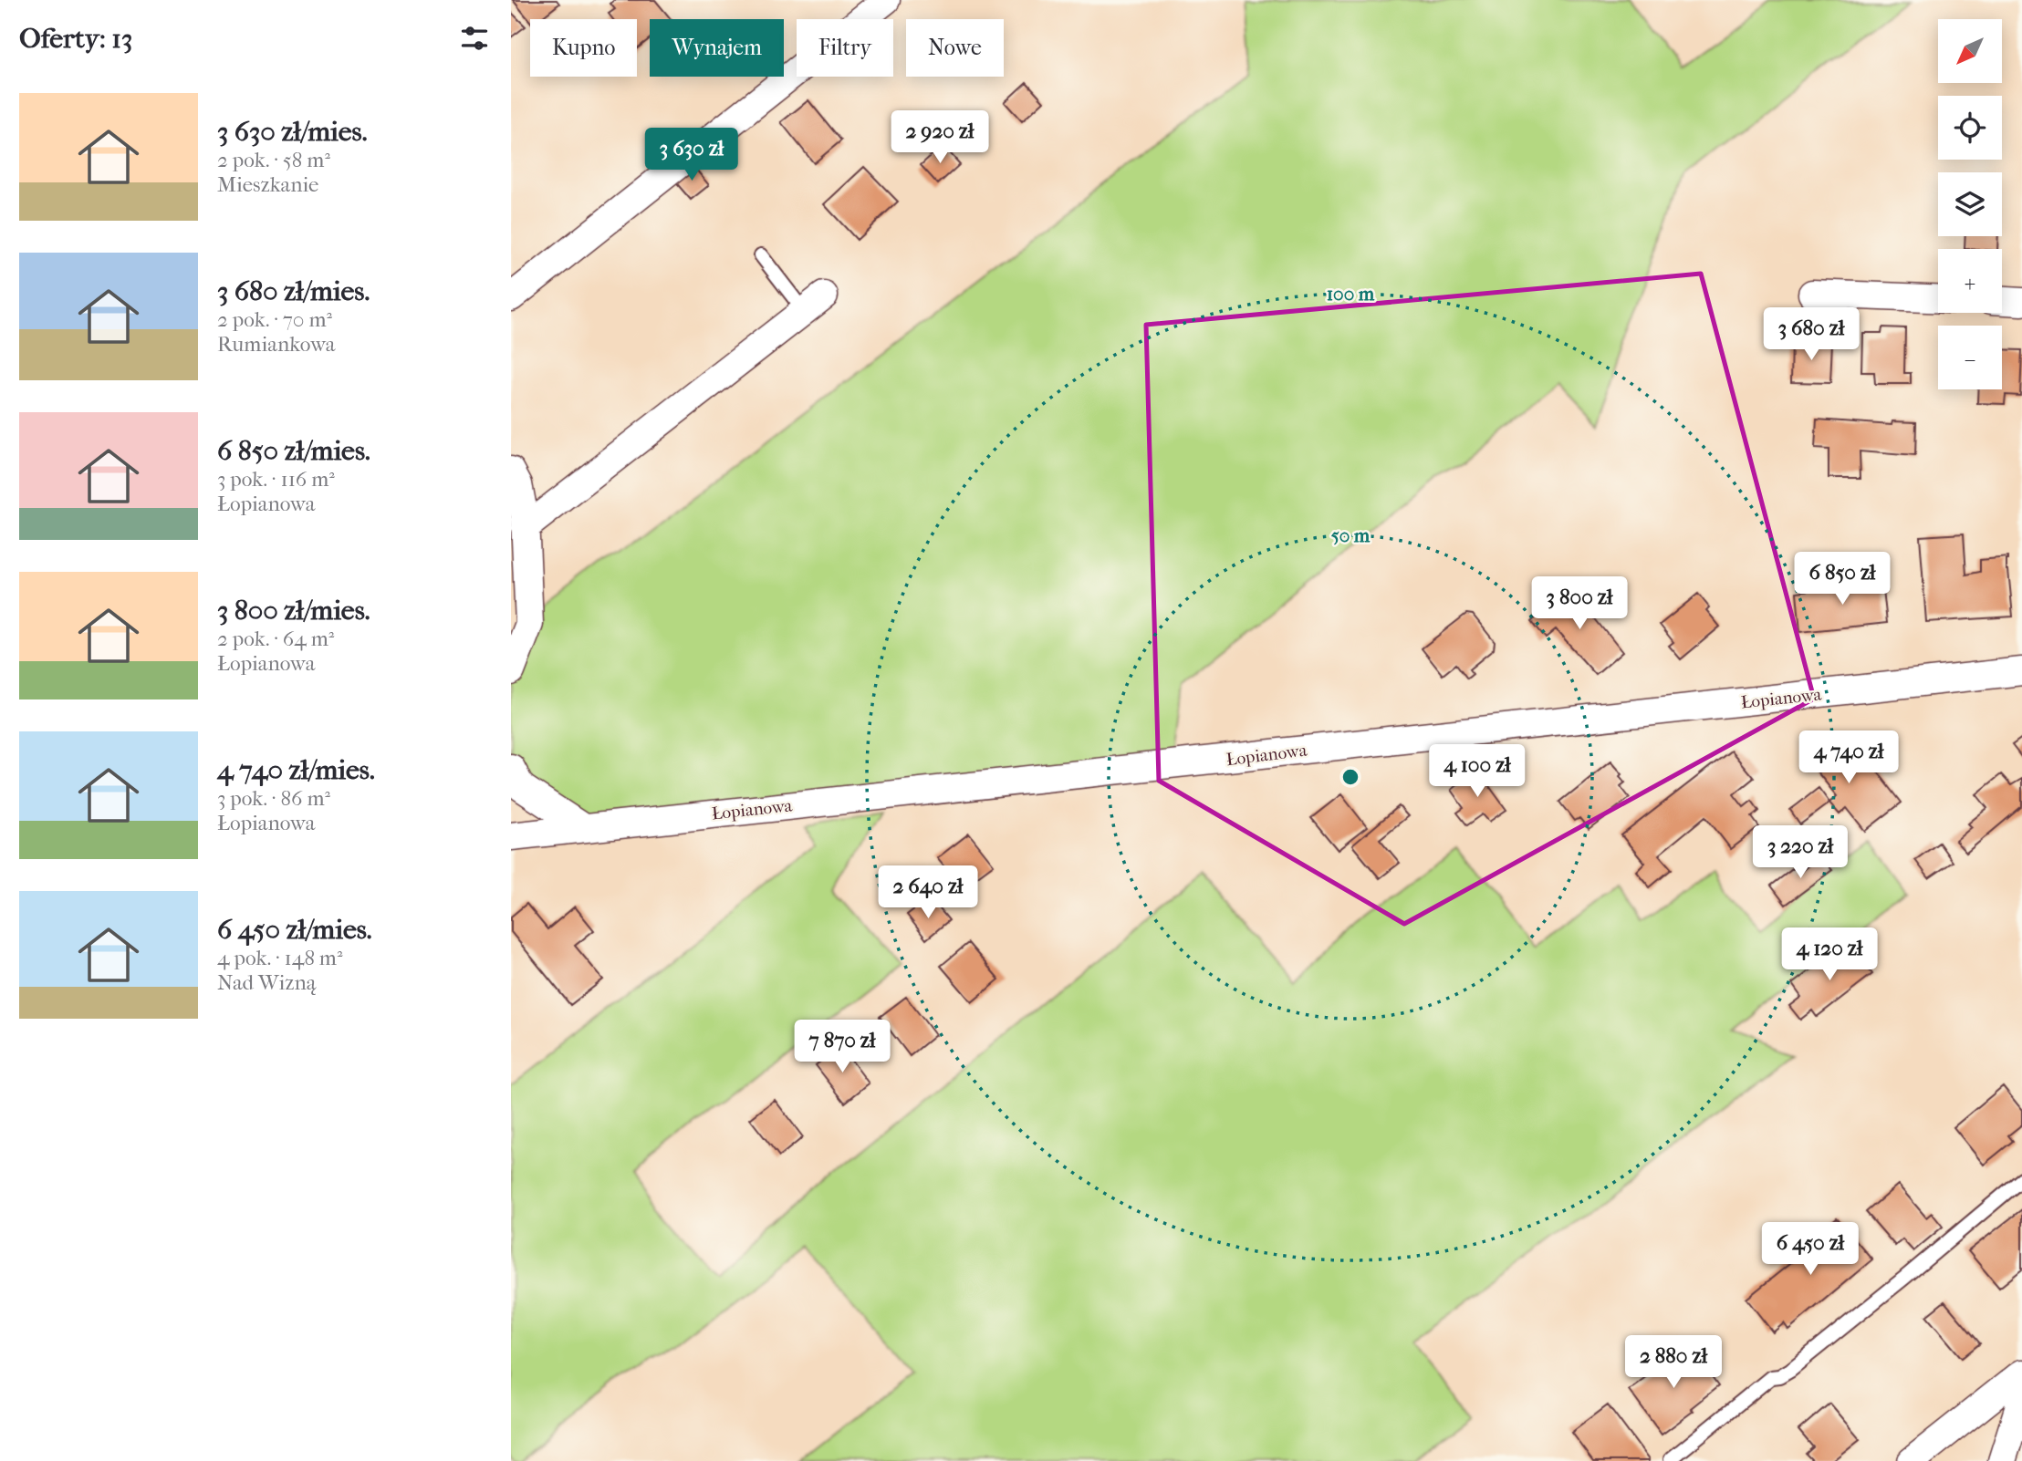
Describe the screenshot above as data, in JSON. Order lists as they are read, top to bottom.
{
  "streets": {
    "street": ["Łopianowa"]
  },
  "north": "bottom left",
  "page": {
    "heading": "Oferty: 13",
    "map_buttons": ["+", "−"],
    "chip": [
      "Kupno",
      "Wynajem",
      "Filtry",
      "Nowe"
    ],
    "list": [
      {
        "name": "3 630 zł/mies.",
        "note": "2 pok. · 58 m² · Mieszkanie"
      },
      {
        "name": "3 680 zł/mies.",
        "note": "2 pok. · 70 m² · Rumiankowa"
      },
      {
        "name": "6 850 zł/mies.",
        "note": "3 pok. · 116 m² · Łopianowa"
      },
      {
        "name": "3 800 zł/mies.",
        "note": "2 pok. · 64 m² · Łopianowa"
      },
      {
        "name": "4 740 zł/mies.",
        "note": "3 pok. · 86 m² · Łopianowa"
      },
      {
        "name": "6 450 zł/mies.",
        "note": "4 pok. · 148 m² · Nad Wizną"
      }
    ],
    "price": [
      "2 920 zł",
      "3 630 zł",
      "3 680 zł",
      "6 850 zł",
      "3 800 zł",
      "4 740 zł",
      "4 100 zł",
      "3 220 zł",
      "2 640 zł",
      "4 120 zł",
      "7 870 zł",
      "6 450 zł",
      "2 880 zł"
    ]
  },
  "rings": ["100 m", "50 m"]
}
